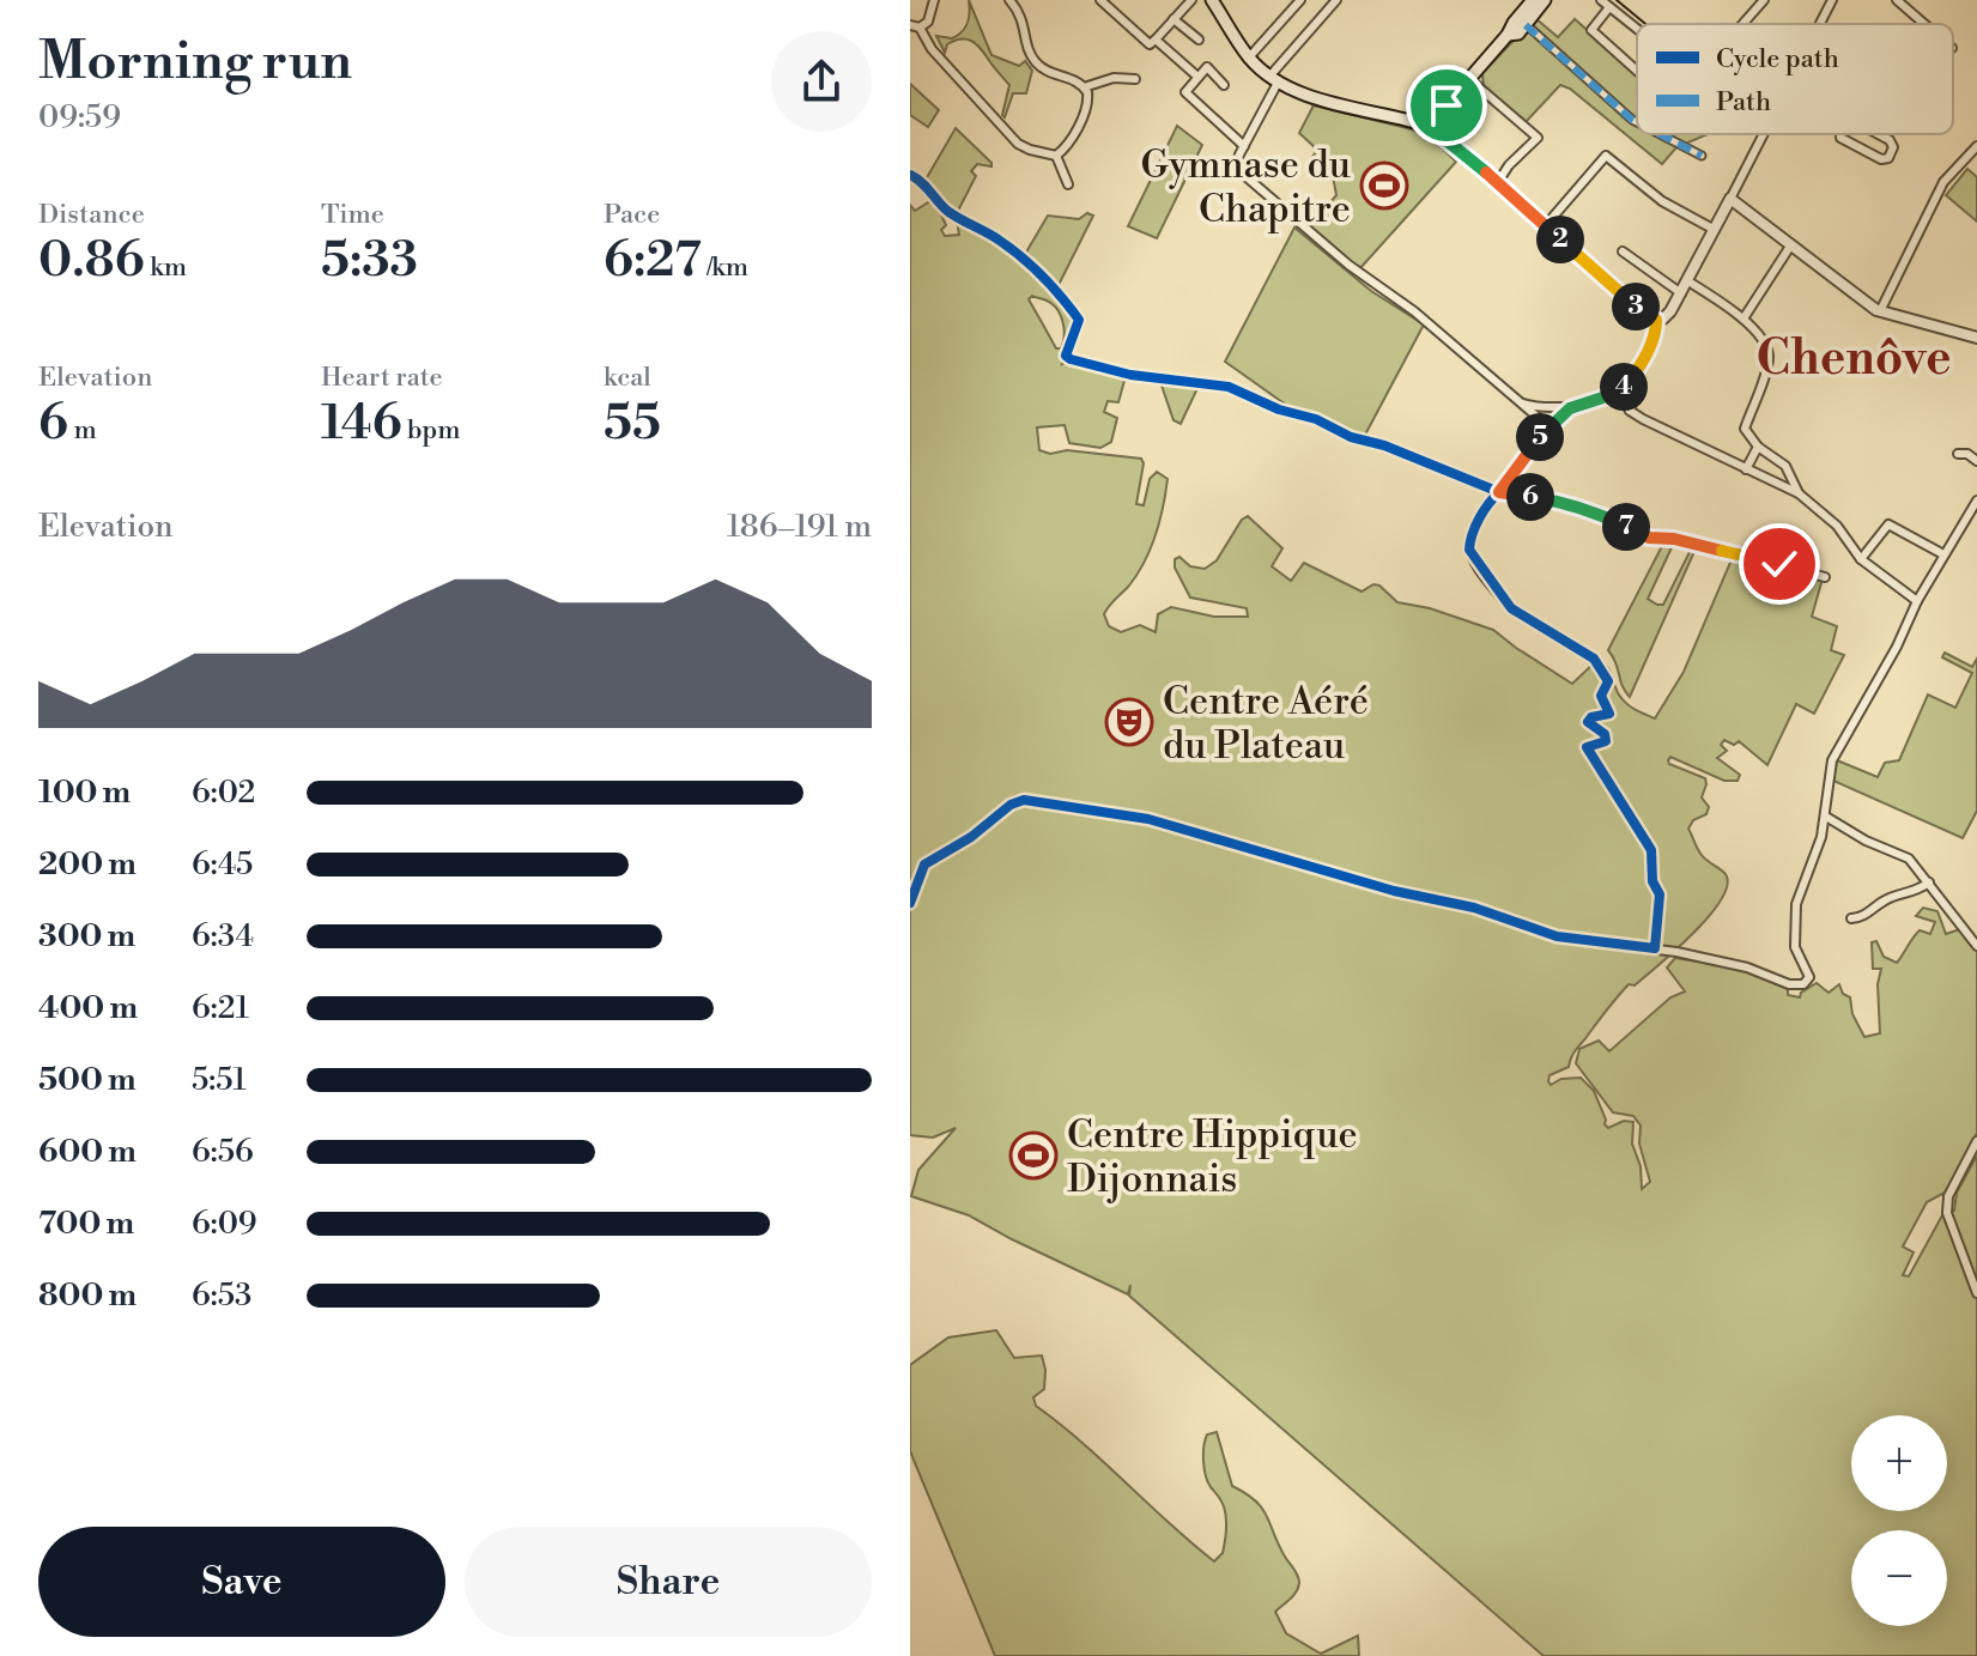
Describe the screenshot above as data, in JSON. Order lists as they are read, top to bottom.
{
  "districts": ["Chenôve"],
  "places": {
    "sports": ["Gymnase du Chapitre", "Centre Hippique Dijonnais"],
    "theatre": ["Centre Aéré du Plateau"]
  },
  "legend": ["Cycle path", "Path"],
  "page": {
    "heading": ["Morning run", "09:59"],
    "stats": [
      ["Distance", "0.86 km"],
      ["Time", "5:33"],
      ["Pace", "6:27 /km"],
      ["Elevation", "6 m"],
      ["Heart rate", "146 bpm"],
      ["kcal", "55"]
    ],
    "pins": [
      "2",
      "3",
      "4",
      "5",
      "6",
      "7"
    ],
    "chart": ["Elevation", "186–191 m"],
    "list": [
      {
        "name": "100 m",
        "note": "6:02"
      },
      {
        "name": "200 m",
        "note": "6:45"
      },
      {
        "name": "300 m",
        "note": "6:34"
      },
      {
        "name": "400 m",
        "note": "6:21"
      },
      {
        "name": "500 m",
        "note": "5:51"
      },
      {
        "name": "600 m",
        "note": "6:56"
      },
      {
        "name": "700 m",
        "note": "6:09"
      },
      {
        "name": "800 m",
        "note": "6:53"
      }
    ],
    "map_buttons": ["+", "−"],
    "buttons": ["Save", "Share"]
  }
}
